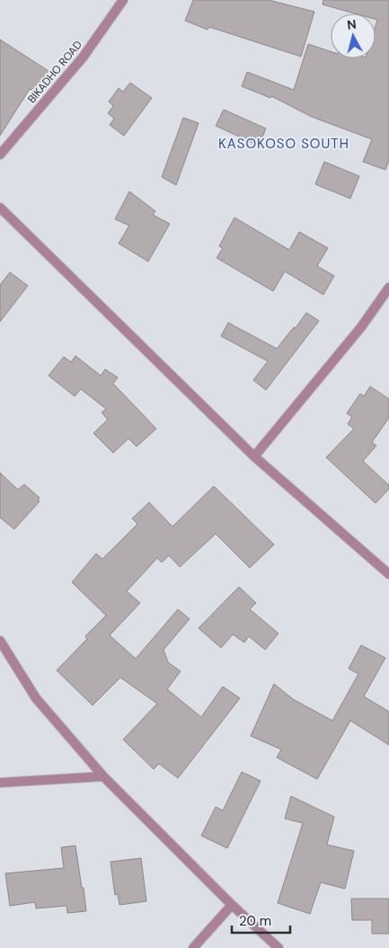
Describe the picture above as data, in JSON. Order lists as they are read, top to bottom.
{
  "streets": {
    "street": ["BIKADHO ROAD"]
  },
  "districts": ["KASOKOSO SOUTH"],
  "scale_bar": "20 m",
  "north": "top"
}
